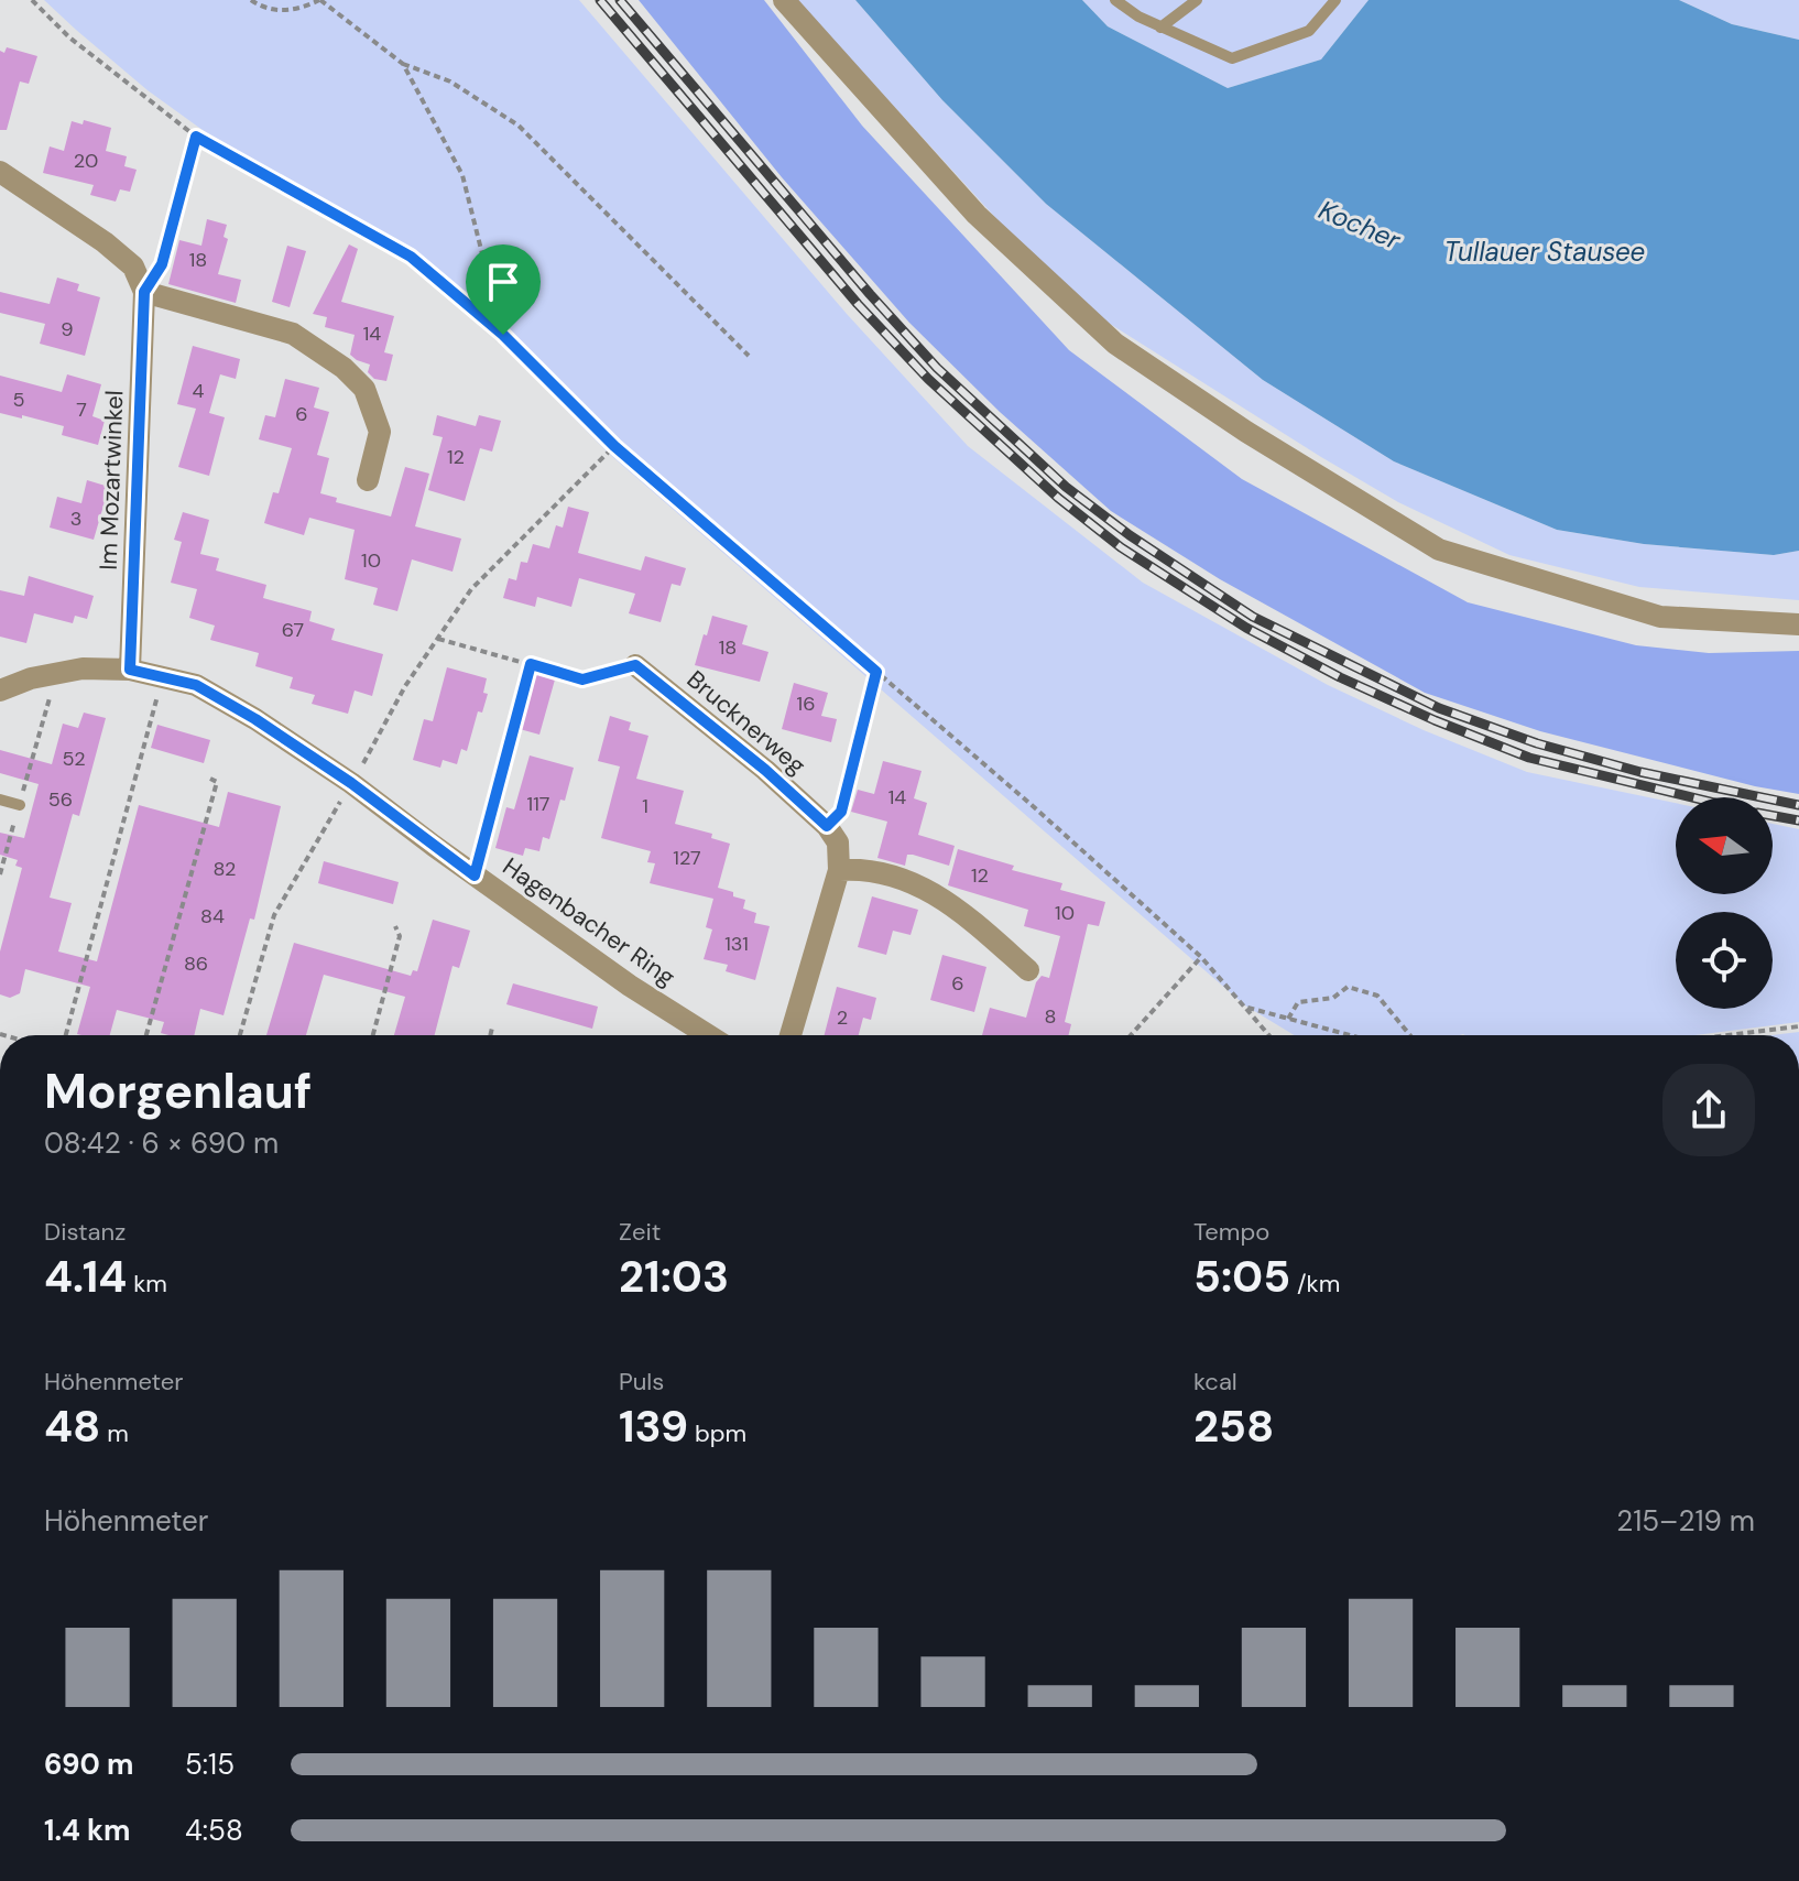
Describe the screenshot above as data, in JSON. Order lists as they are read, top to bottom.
{
  "streets": {
    "street": ["Im Mozartwinkel", "Brucknerweg", "Hagenbacher Ring"]
  },
  "crossings": [
    ["Im Mozartwinkel", "Hagenbacher Ring"]
  ],
  "water": ["Kocher", "Tullauer Stausee"],
  "house_numbers": [
    "20",
    "18",
    "9",
    "14",
    "4",
    "5",
    "7",
    "6",
    "12",
    "3",
    "10",
    "67",
    "18",
    "16",
    "52",
    "14",
    "56",
    "117",
    "1",
    "127",
    "82",
    "12",
    "10",
    "84",
    "131",
    "86",
    "6",
    "8",
    "2"
  ],
  "north": "left",
  "page": {
    "heading": ["Morgenlauf", "08:42 · 6 × 690 m"],
    "stats": [
      ["Distanz", "4.14 km"],
      ["Zeit", "21:03"],
      ["Tempo", "5:05 /km"],
      ["Höhenmeter", "48 m"],
      ["Puls", "139 bpm"],
      ["kcal", "258"]
    ],
    "chart": ["Höhenmeter", "215–219 m"],
    "list": [
      {
        "name": "690 m",
        "note": "5:15"
      },
      {
        "name": "1.4 km",
        "note": "4:58"
      }
    ]
  }
}
